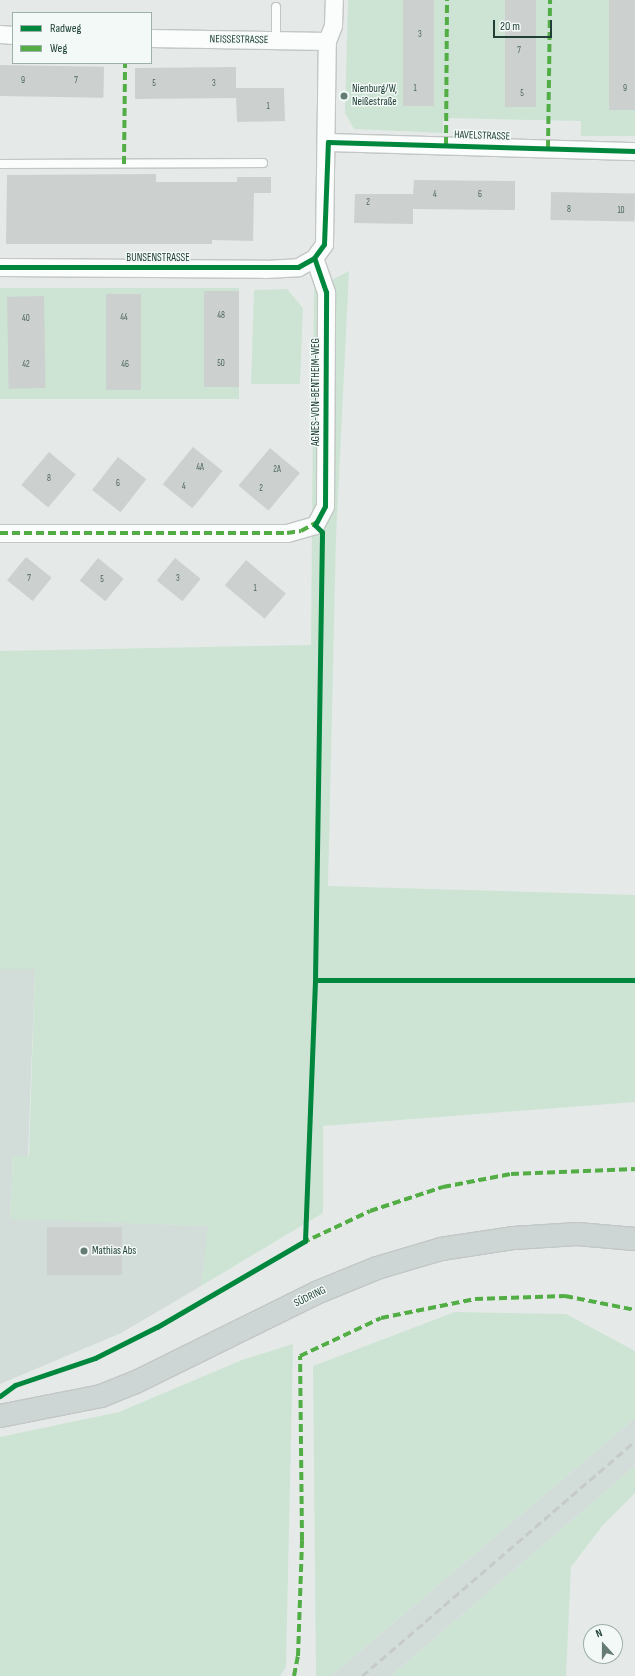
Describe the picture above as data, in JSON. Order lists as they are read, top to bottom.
{
  "streets": {
    "main road": ["SÜDRING"],
    "street": [
      "NEISSESTRASSE",
      "HAVELSTRASSE",
      "BUNSENSTRASSE",
      "AGNES-VON-BENTHEIM-WEG"
    ]
  },
  "crossings": [
    ["BUNSENSTRASSE", "AGNES-VON-BENTHEIM-WEG"]
  ],
  "places": ["Nienburg/W, Neißestraße", "Mathias Abs"],
  "house_numbers": [
    "3",
    "7",
    "9",
    "7",
    "5",
    "3",
    "1",
    "9",
    "5",
    "1",
    "4",
    "6",
    "2",
    "8",
    "10",
    "48",
    "44",
    "40",
    "50",
    "42",
    "46",
    "4A",
    "2A",
    "8",
    "6",
    "4",
    "2",
    "7",
    "3",
    "5",
    "1"
  ],
  "legend": ["Radweg", "Weg"],
  "scale_bar": "20 m",
  "north": "top"
}
